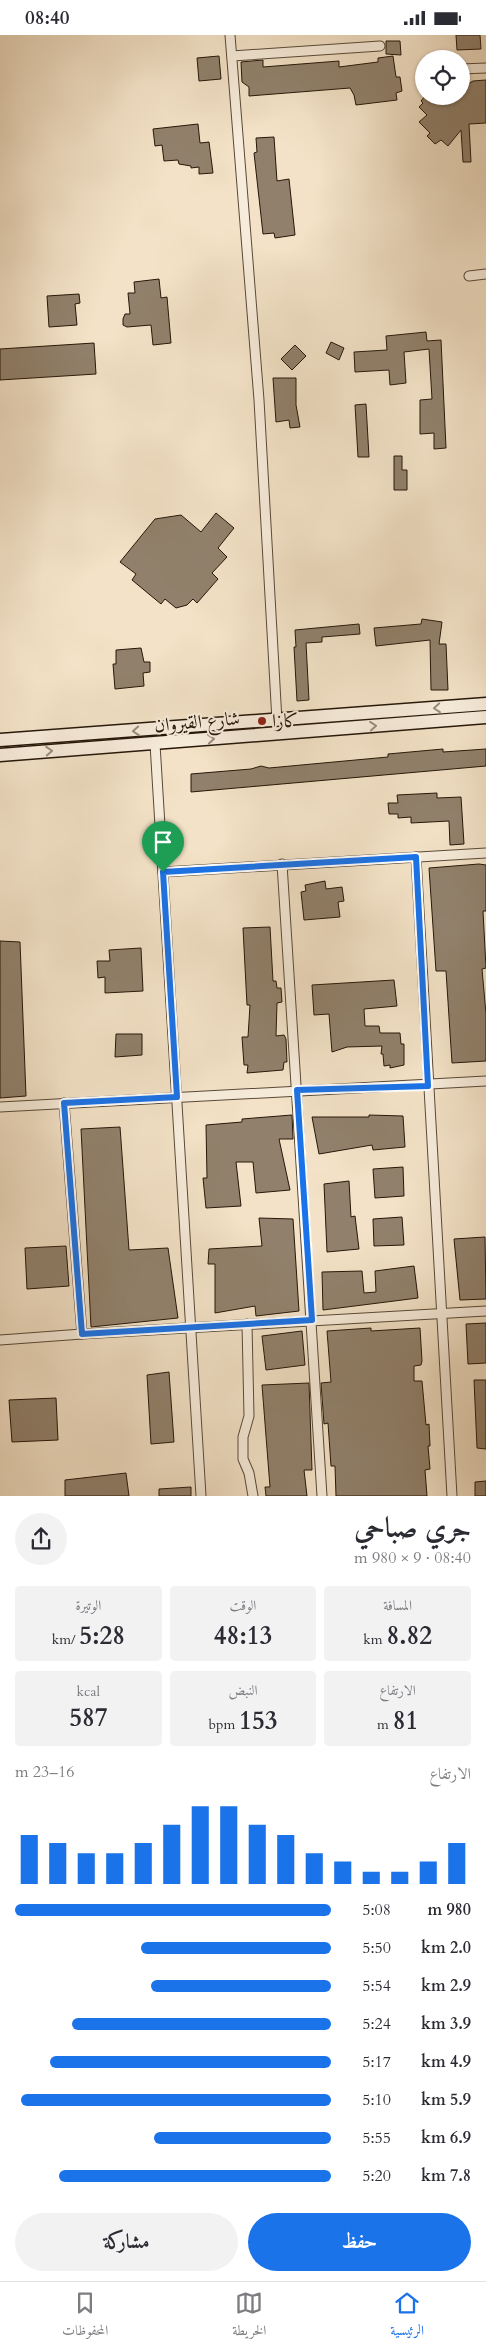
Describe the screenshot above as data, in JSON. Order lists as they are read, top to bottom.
{
  "streets": {
    "main road": ["شارع القيروان"]
  },
  "places": ["كازا"],
  "page": {
    "status": "08:40",
    "heading": ["جري صباحي", "08:40 · 9 × 980 m"],
    "stats": [
      ["المسافة", "8.82 km"],
      ["الوقت", "48:13"],
      ["الوتيرة", "5:28 /km"],
      ["الارتفاع", "81 m"],
      ["النبض", "153 bpm"],
      ["kcal", "587"]
    ],
    "chart": ["الارتفاع", "16–23 m"],
    "list": [
      {
        "name": "980 m",
        "note": "5:08"
      },
      {
        "name": "2.0 km",
        "note": "5:50"
      },
      {
        "name": "2.9 km",
        "note": "5:54"
      },
      {
        "name": "3.9 km",
        "note": "5:24"
      },
      {
        "name": "4.9 km",
        "note": "5:17"
      },
      {
        "name": "5.9 km",
        "note": "5:10"
      },
      {
        "name": "6.9 km",
        "note": "5:55"
      },
      {
        "name": "7.8 km",
        "note": "5:20"
      }
    ],
    "buttons": ["حفظ", "مشاركة"],
    "tabs": ["الرئيسية", "الخريطة", "المحفوظات"]
  }
}
